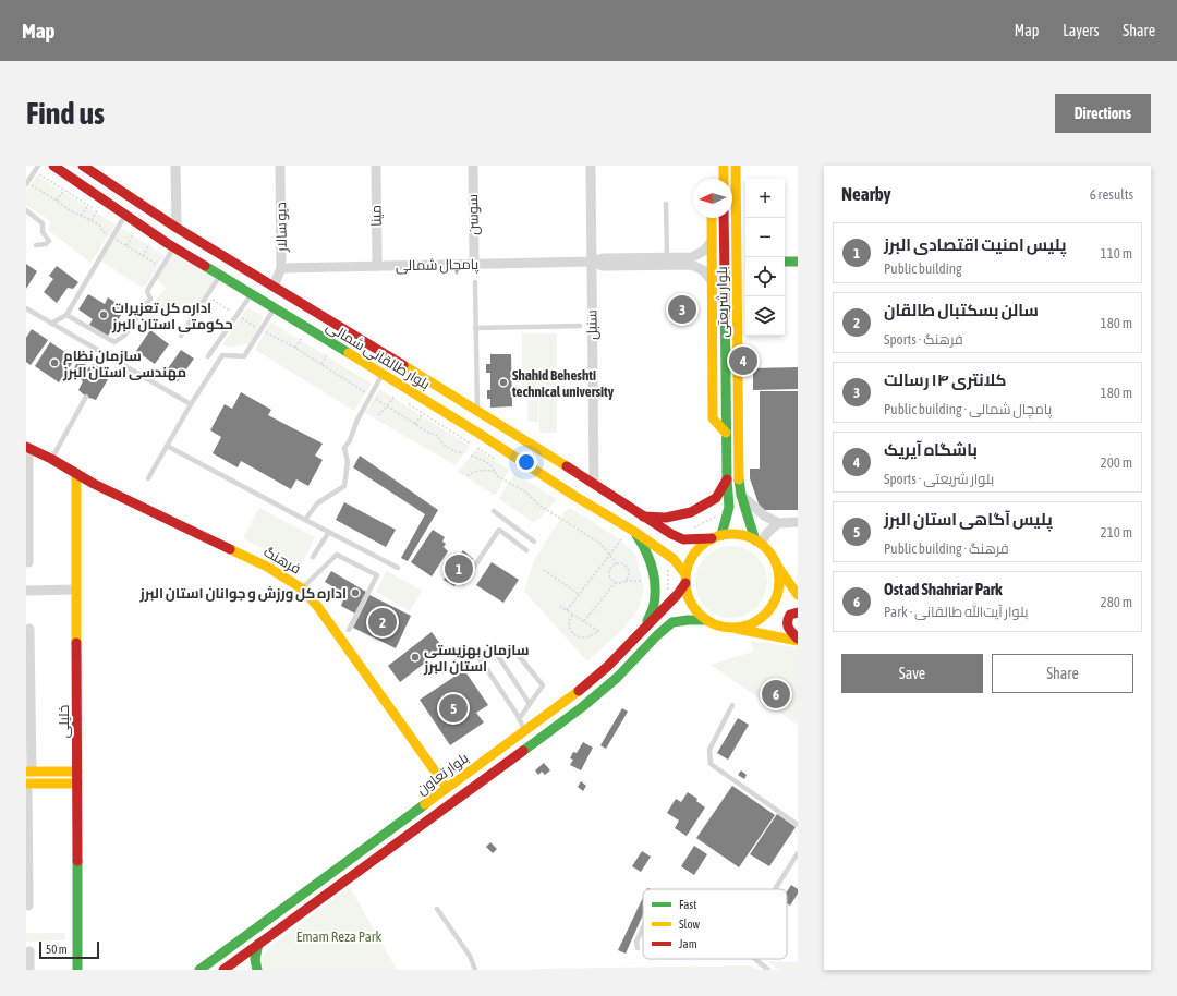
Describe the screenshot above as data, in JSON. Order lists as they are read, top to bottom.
{
  "streets": {
    "main road": [
      "بلوار شریعتی",
      "بلوار طالقانی شمالی",
      "فرهنگ",
      "خلیلی",
      "بلوار تعاون"
    ],
    "street": [
      "سوسن",
      "مینا",
      "دیو سالار",
      "پامچال شمالی",
      "سنبل"
    ]
  },
  "crossings": [
    ["سوسن", "پامچال شمالی"],
    ["مینا", "پامچال شمالی"],
    ["دیو سالار", "پامچال شمالی"],
    ["دیو سالار", "بلوار طالقانی شمالی"],
    ["پامچال شمالی", "سنبل"],
    ["بلوار شریعتی", "بلوار طالقانی شمالی"],
    ["بلوار شریعتی", "بلوار تعاون"],
    ["سنبل", "بلوار طالقانی شمالی"],
    ["بلوار طالقانی شمالی", "بلوار تعاون"],
    ["فرهنگ", "خلیلی"],
    ["فرهنگ", "بلوار تعاون"]
  ],
  "parks": ["Emam Reza Park"],
  "places": [
    "اداره کل تعزیرات حکومتی استان البرز",
    "سازمان نظام مهندسی استان البرز",
    "Shahid Beheshti technical university",
    "اداره کل ورزش و جوانان استان البرز",
    "سازمان بهزیستی استان البرز"
  ],
  "legend": ["Fast", "Slow", "Jam"],
  "scale_bar": "50 m",
  "north": "left",
  "page": {
    "header": "Map",
    "nav": ["Map", "Layers", "Share"],
    "buttons": [
      "Directions",
      ["Save", "Share"]
    ],
    "title": "Find us",
    "heading": ["Nearby", "6 results"],
    "map_buttons": ["+", "−"],
    "list": [
      {
        "mark": "1",
        "name": "پلیس امنیت اقتصادی البرز",
        "note": "Public building",
        "value": "110 m"
      },
      {
        "mark": "2",
        "name": "سالن بسکتبال طالقان",
        "note": "Sports · فرهنگ",
        "value": "180 m"
      },
      {
        "mark": "3",
        "name": "کلانتری ۱۴ رسالت",
        "note": "Public building · پامچال شمالی",
        "value": "180 m"
      },
      {
        "mark": "4",
        "name": "باشگاه آیریک",
        "note": "Sports · بلوار شریعتی",
        "value": "200 m"
      },
      {
        "mark": "5",
        "name": "پلیس آگاهی استان البرز",
        "note": "Public building · فرهنگ",
        "value": "210 m"
      },
      {
        "mark": "6",
        "name": "Ostad Shahriar Park",
        "note": "Park · بلوار آیت‌الله طالقانی",
        "value": "280 m"
      }
    ],
    "pins": [
      "3",
      "4",
      "1",
      "2",
      "6",
      "5"
    ],
    "scale": "50 m"
  }
}
